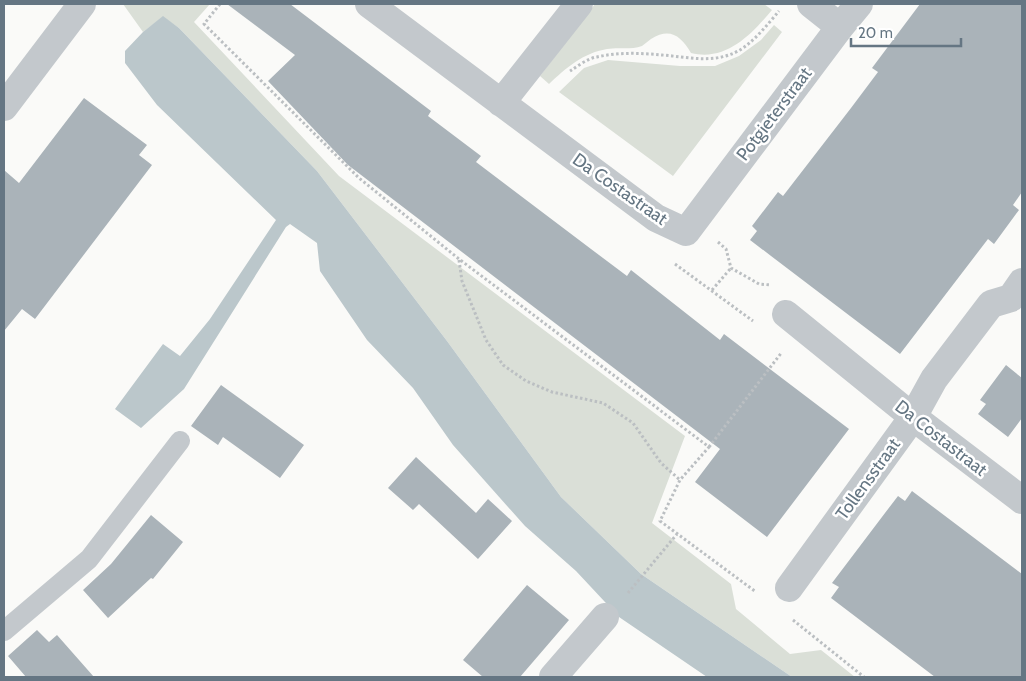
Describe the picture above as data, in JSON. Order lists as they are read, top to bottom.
{
  "streets": {
    "street": ["Potgieterstraat", "Da Costastraat", "Tollensstraat"]
  },
  "crossings": [
    ["Potgieterstraat", "Da Costastraat"],
    ["Da Costastraat", "Tollensstraat"]
  ],
  "scale_bar": "20 m"
}
